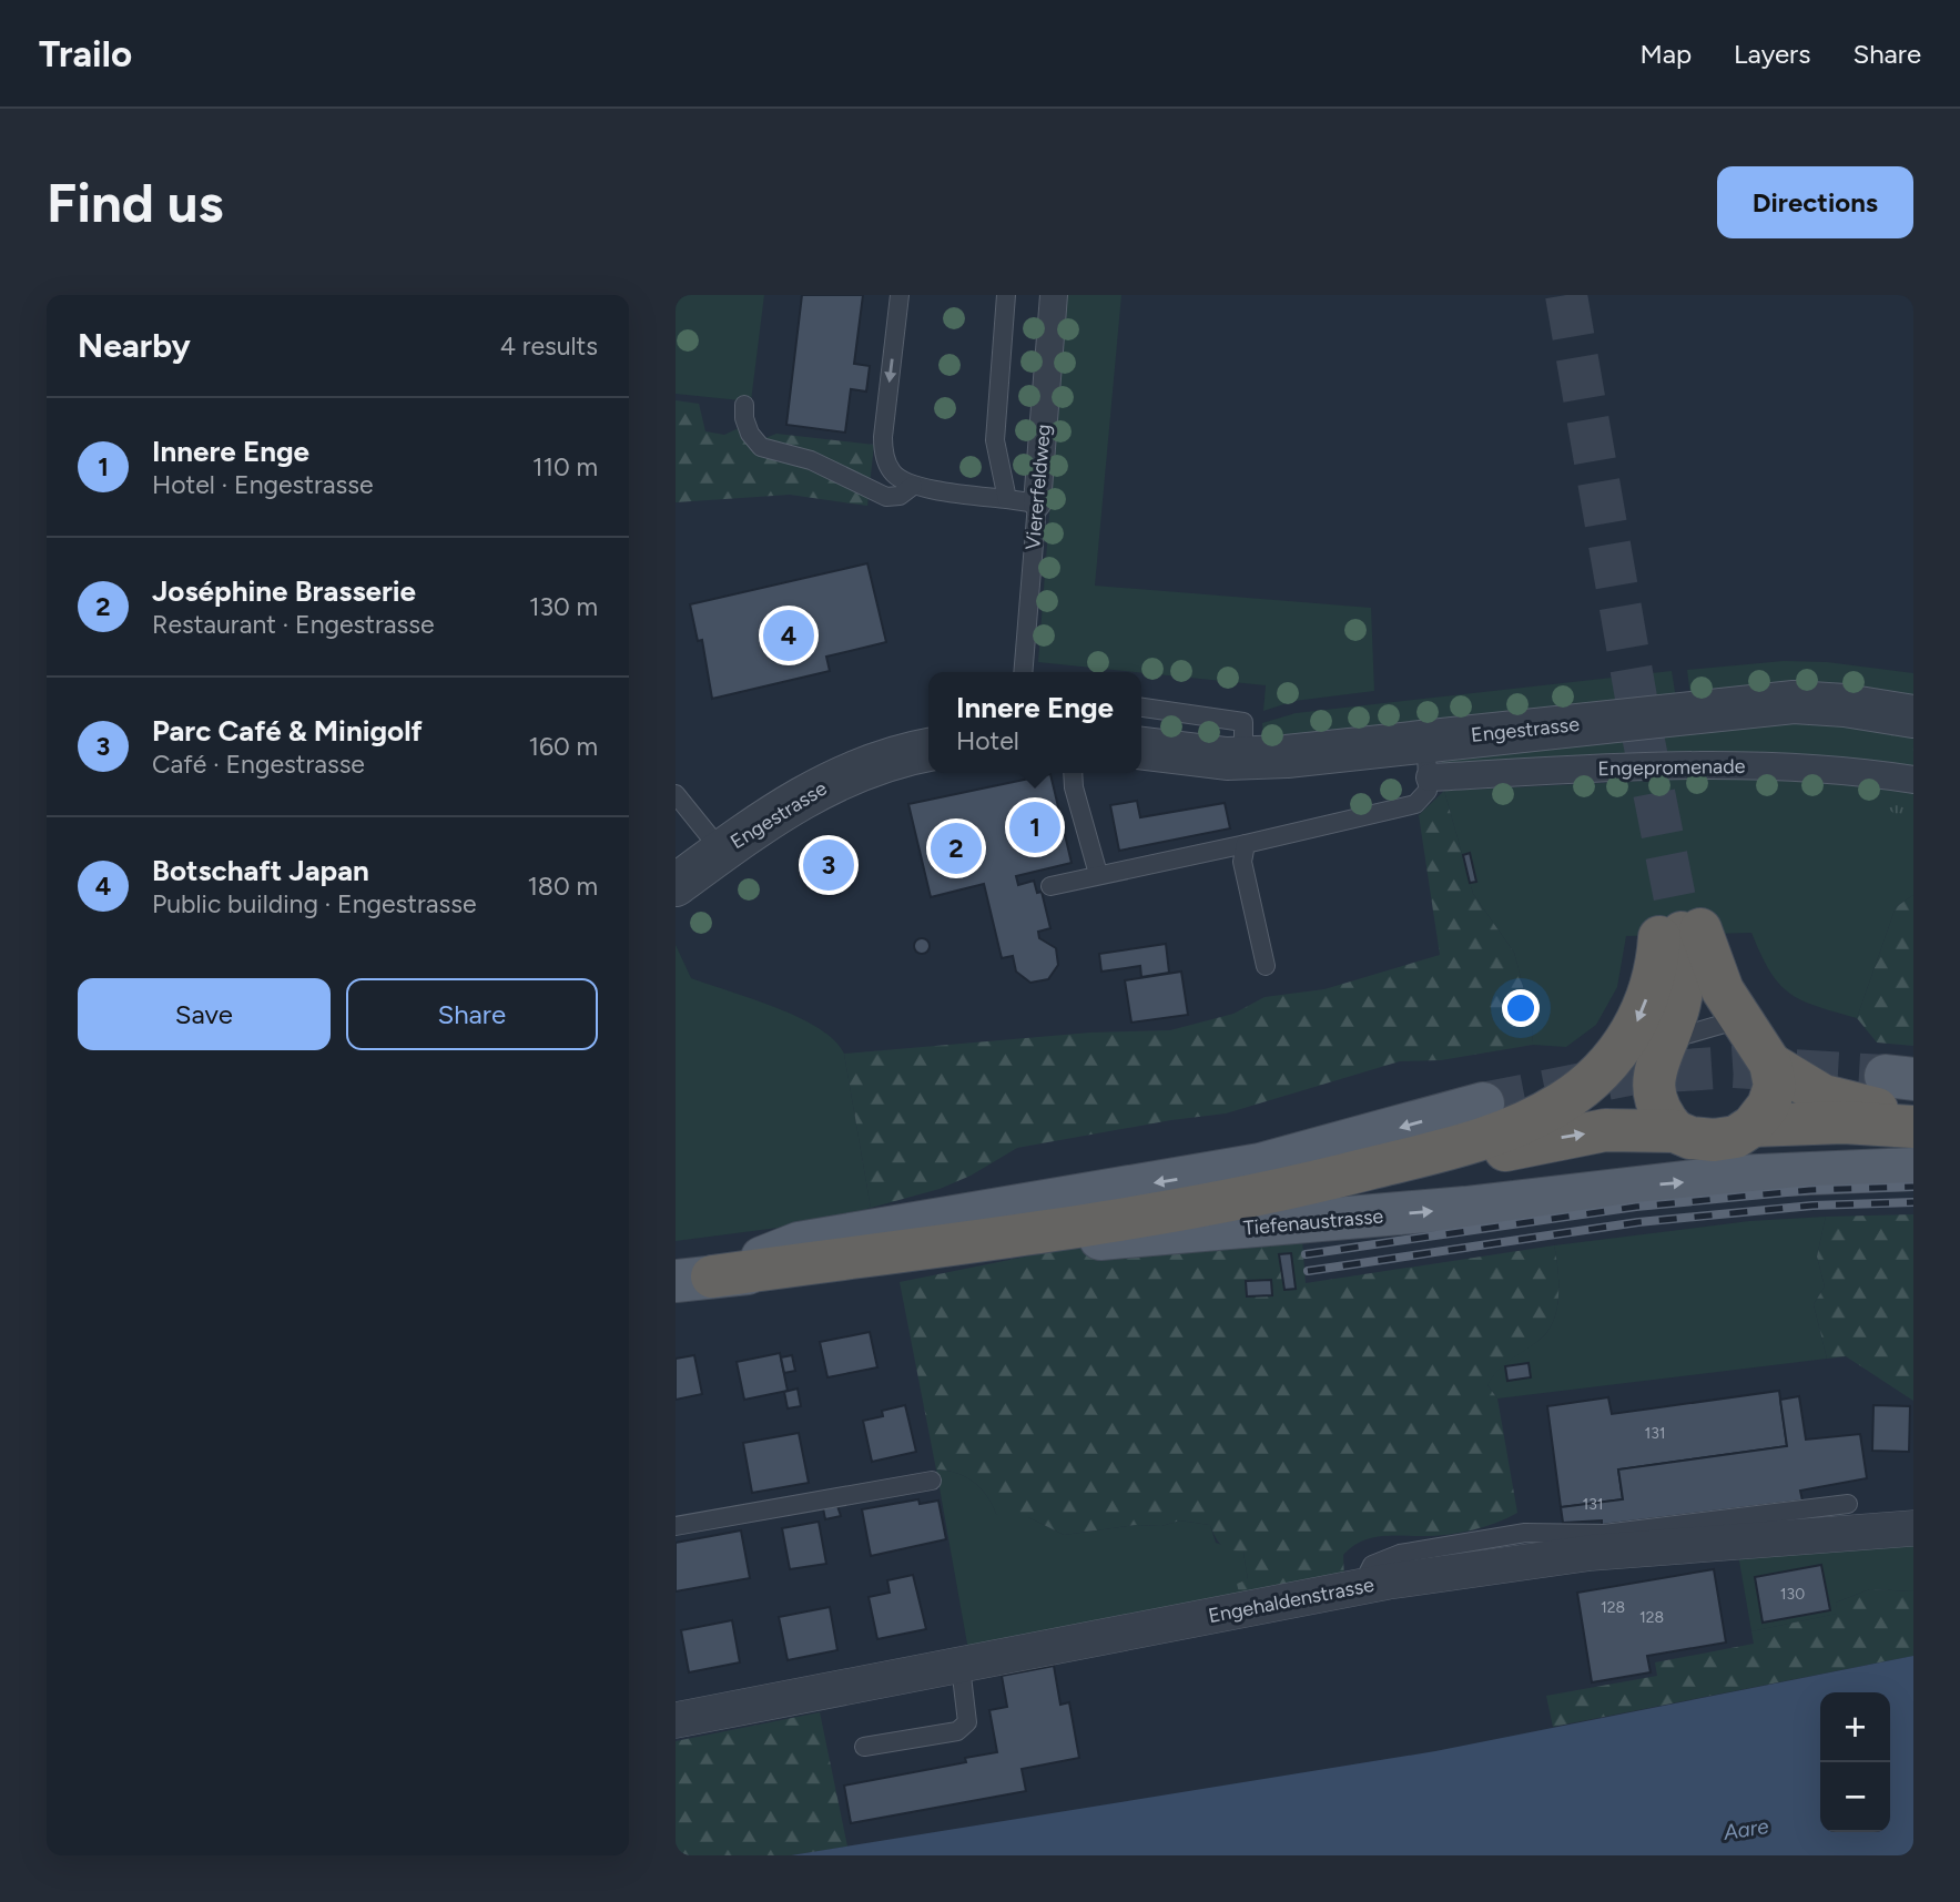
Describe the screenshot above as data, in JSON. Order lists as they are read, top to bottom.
{
  "streets": {
    "main road": ["Tiefenaustrasse"],
    "street": [
      "Viererfeldweg",
      "Engestrasse",
      "Engepromenade",
      "Engehaldenstrasse"
    ]
  },
  "crossings": [
    ["Engestrasse", "Engepromenade"]
  ],
  "water": ["Aare"],
  "house_numbers": [
    "131",
    "131",
    "130",
    "128",
    "128"
  ],
  "page": {
    "header": "Trailo",
    "nav": ["Map", "Layers", "Share"],
    "buttons": [
      "Directions",
      ["Save", "Share"]
    ],
    "title": "Find us",
    "heading": ["Nearby", "4 results"],
    "list": [
      {
        "mark": "1",
        "name": "Innere Enge",
        "note": "Hotel · Engestrasse",
        "value": "110 m"
      },
      {
        "mark": "2",
        "name": "Joséphine Brasserie",
        "note": "Restaurant · Engestrasse",
        "value": "130 m"
      },
      {
        "mark": "3",
        "name": "Parc Café & Minigolf",
        "note": "Café · Engestrasse",
        "value": "160 m"
      },
      {
        "mark": "4",
        "name": "Botschaft Japan",
        "note": "Public building · Engestrasse",
        "value": "180 m"
      }
    ],
    "pins": [
      "4",
      "1",
      "2",
      "3"
    ],
    "popup": ["Innere Enge", "Hotel"],
    "map_buttons": ["+", "−"]
  }
}
